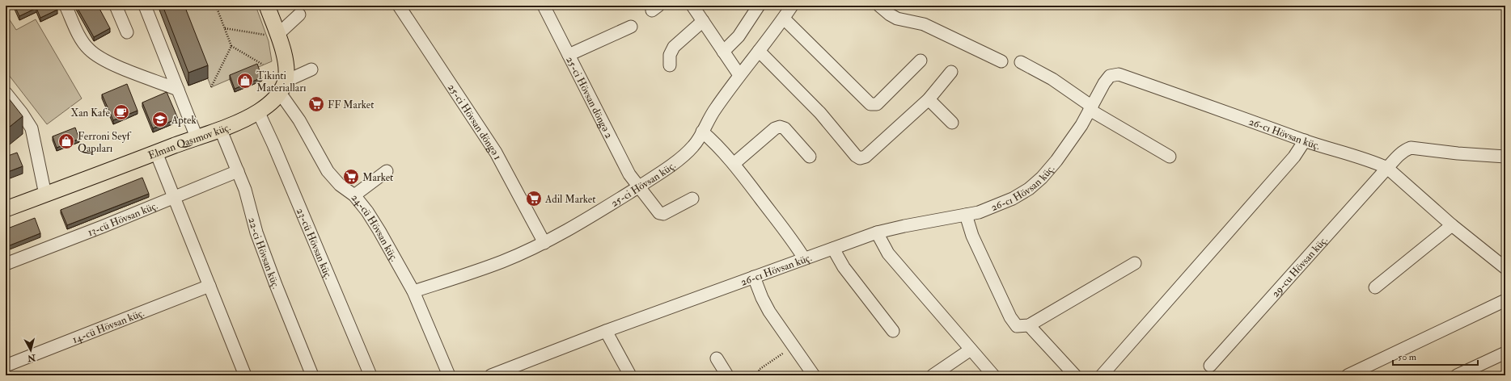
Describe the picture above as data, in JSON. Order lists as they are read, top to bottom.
{
  "streets": {
    "main road": ["Elman Qasımov küç."],
    "street": [
      "25-ci Hövsan döngə 2",
      "25-ci Hövsan döngə 1",
      "26-cı Hövsan küç.",
      "25-ci Hövsan küç.",
      "13-cü Hövsan küç.",
      "24-cü Hövsan küç.",
      "23-cü Hövsan küç.",
      "22-ci Hövsan küç.",
      "29-cu Hövsan küç.",
      "14-cü Hövsan küç."
    ]
  },
  "crossings": [
    ["25-ci Hövsan döngə 2", "25-ci Hövsan küç."],
    ["25-ci Hövsan döngə 1", "25-ci Hövsan küç."],
    ["26-cı Hövsan küç.", "29-cu Hövsan küç."],
    ["Elman Qasımov küç.", "24-cü Hövsan küç."],
    ["Elman Qasımov küç.", "23-cü Hövsan küç."],
    ["Elman Qasımov küç.", "22-ci Hövsan küç."],
    ["25-ci Hövsan küç.", "24-cü Hövsan küç."],
    ["13-cü Hövsan küç.", "22-ci Hövsan küç."]
  ],
  "places": {
    "shop": ["Tikinti Materialları", "Ferroni Seyf Qapıları"],
    "supermarket": ["FF Market", "Market", "Adil Market"],
    "cafe": ["Xan Kafe"],
    "school or university": ["Aptek"]
  },
  "scale_bar": "50 m",
  "north": "bottom"
}
